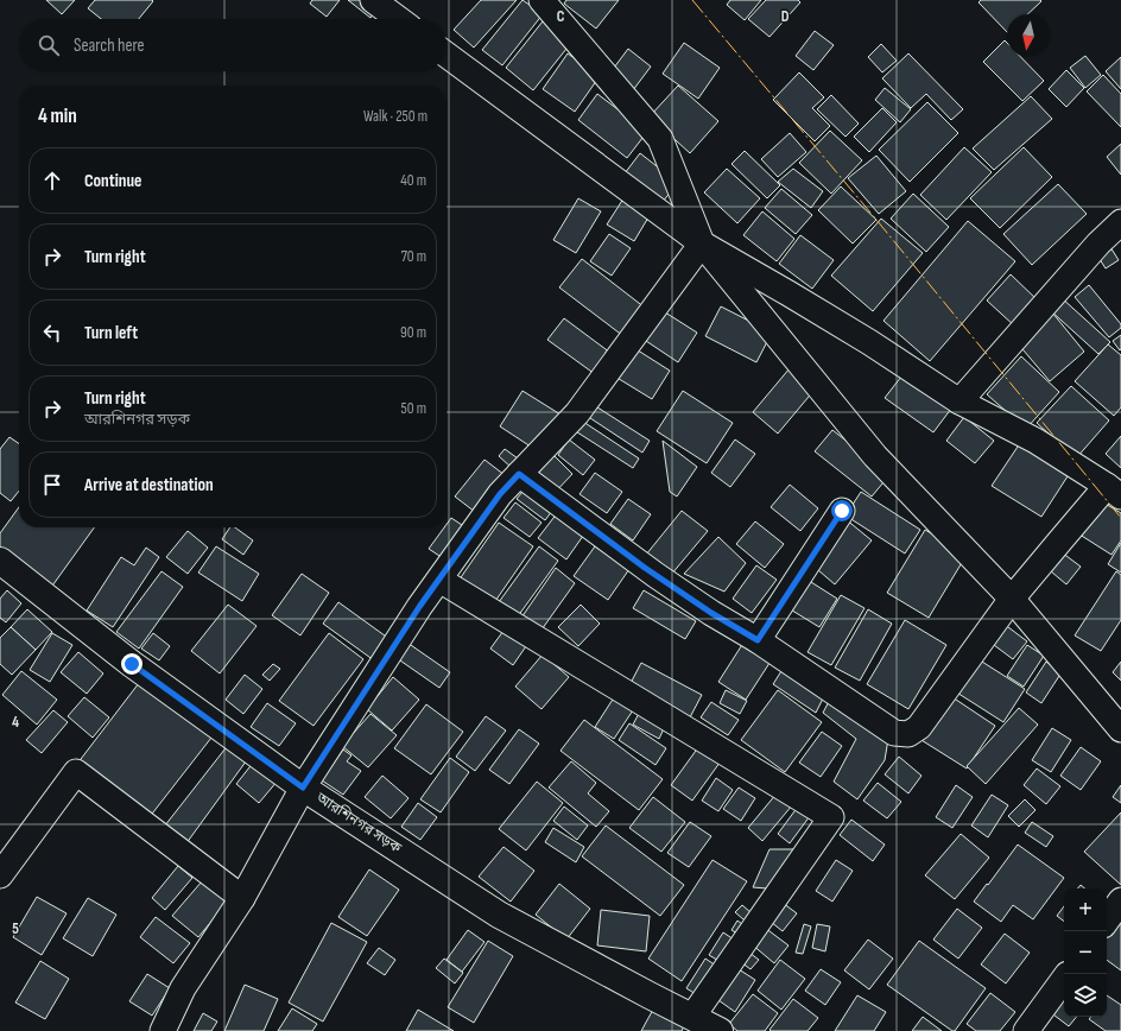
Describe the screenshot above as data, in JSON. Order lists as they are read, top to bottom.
{
  "streets": {
    "street": ["আরশিনগর সড়ক"]
  },
  "north": "bottom",
  "page": {
    "search": "Search here",
    "heading": ["4 min", "Walk · 250 m"],
    "list": [
      ["Continue", "40 m"],
      ["Turn right", "70 m"],
      ["Turn left", "90 m"],
      ["Turn right", "আরশিনগর সড়ক", "50 m"],
      "Arrive at destination"
    ],
    "map_buttons": ["+", "−"]
  },
  "grid": {
    "columns": ["C", "D"],
    "rows": ["4", "5"]
  }
}
